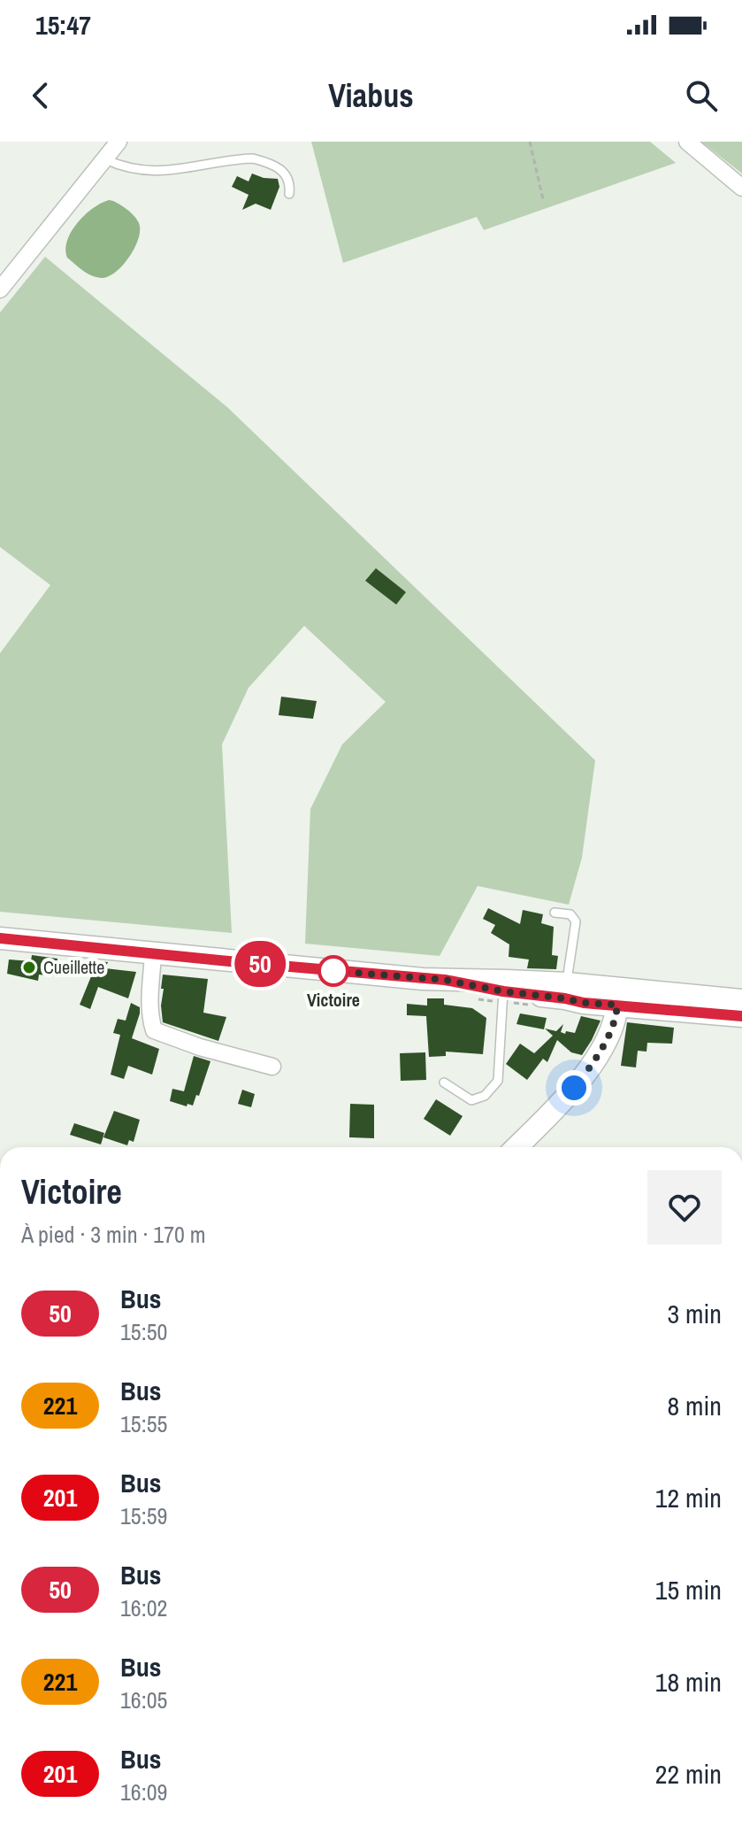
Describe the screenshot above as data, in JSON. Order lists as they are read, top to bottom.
{
  "places": ["Cueillette", "Victoire"],
  "lines": ["bus line 50"],
  "page": {
    "status": "15:47",
    "header": "Viabus",
    "on_map": "50",
    "heading": ["Victoire", "À pied · 3 min · 170 m"],
    "list": [
      {
        "mark": "50",
        "name": "Bus",
        "note": "15:50",
        "value": "3 min"
      },
      {
        "mark": "221",
        "name": "Bus",
        "note": "15:55",
        "value": "8 min"
      },
      {
        "mark": "201",
        "name": "Bus",
        "note": "15:59",
        "value": "12 min"
      },
      {
        "mark": "50",
        "name": "Bus",
        "note": "16:02",
        "value": "15 min"
      },
      {
        "mark": "221",
        "name": "Bus",
        "note": "16:05",
        "value": "18 min"
      },
      {
        "mark": "201",
        "name": "Bus",
        "note": "16:09",
        "value": "22 min"
      }
    ]
  }
}
